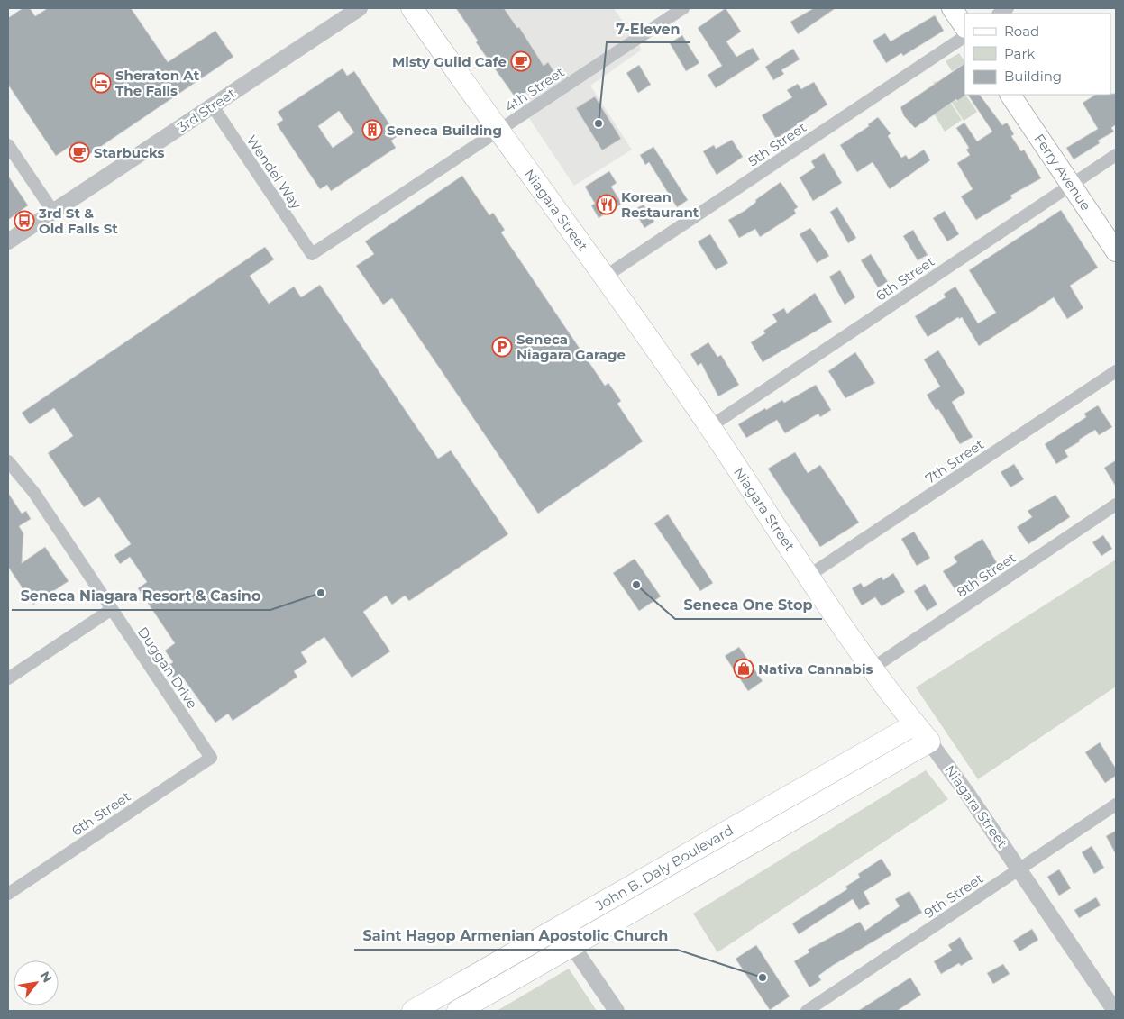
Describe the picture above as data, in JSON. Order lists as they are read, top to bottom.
{
  "streets": {
    "highway": ["Niagara Street", "John B. Daly Boulevard"],
    "main road": ["Ferry Avenue"],
    "street": [
      "4th Street",
      "3rd Street",
      "5th Street",
      "Wendel Way",
      "6th Street",
      "7th Street",
      "8th Street",
      "Duggan Drive",
      "9th Street"
    ]
  },
  "crossings": [
    ["4th Street", "Wendel Way"],
    ["4th Street", "Niagara Street"],
    ["3rd Street", "Wendel Way"],
    ["5th Street", "Niagara Street"],
    ["Ferry Avenue", "6th Street"],
    ["Niagara Street", "6th Street"],
    ["Niagara Street", "7th Street"],
    ["Niagara Street", "8th Street"],
    ["Niagara Street", "John B. Daly Boulevard"],
    ["Niagara Street", "9th Street"],
    ["6th Street", "Duggan Drive"]
  ],
  "places": {
    "cafe": ["Misty Guild Cafe", "Starbucks"],
    "hotel": ["Sheraton At The Falls"],
    "other": [
      "7-Eleven",
      "Seneca One Stop",
      "Seneca Niagara Resort & Casino",
      "Saint Hagop Armenian Apostolic Church"
    ],
    "building": ["Seneca Building"],
    "restaurant": ["Korean Restaurant"],
    "bus stop": ["3rd St & Old Falls St"],
    "parking": ["Seneca Niagara Garage"],
    "shop": ["Nativa Cannabis"]
  },
  "legend": ["Road", "Park", "Building"],
  "north": "top right"
}
